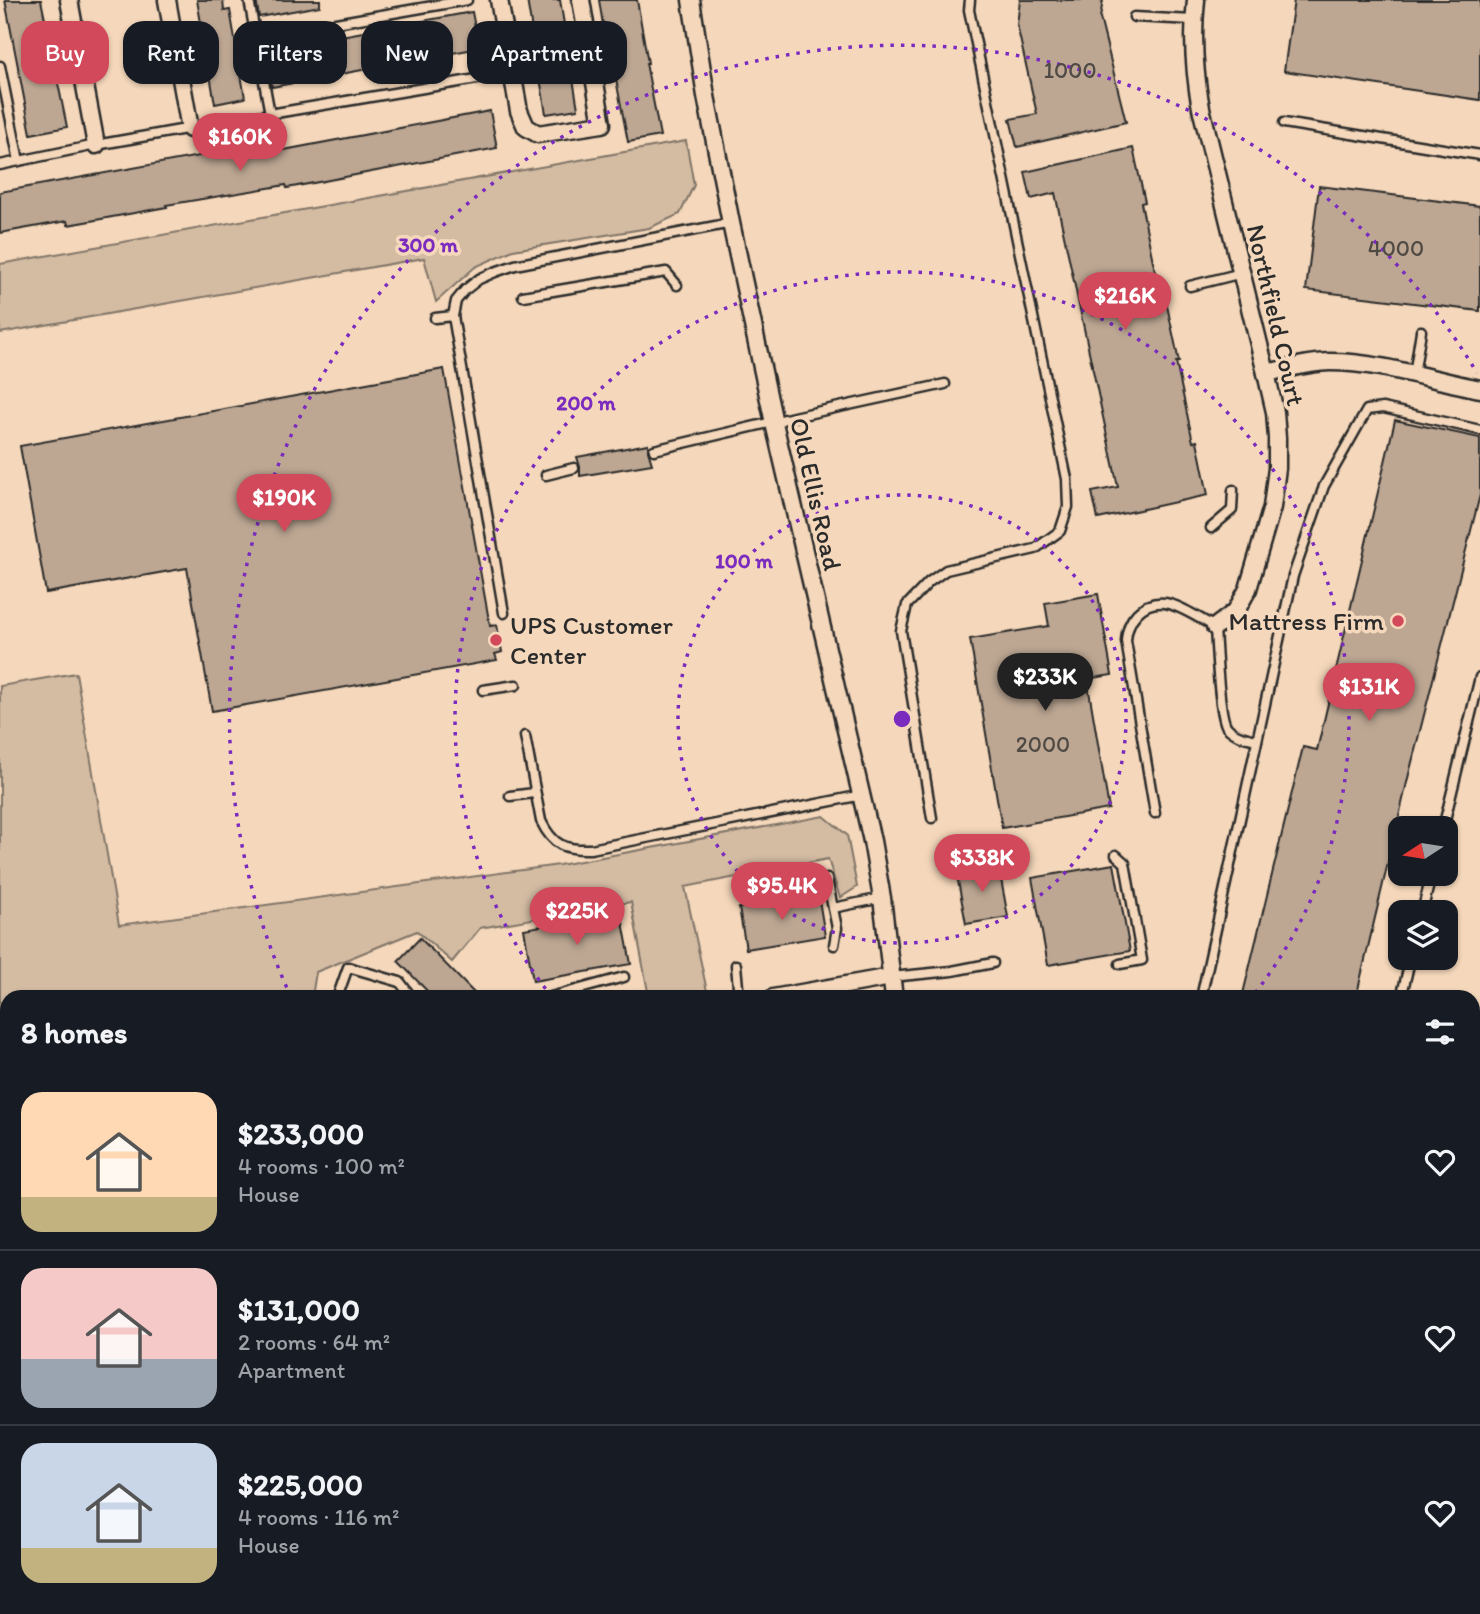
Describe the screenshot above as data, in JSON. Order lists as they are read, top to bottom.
{
  "streets": {
    "street": ["Northfield Court", "Old Ellis Road"]
  },
  "places": ["Mattress Firm", "UPS Customer Center"],
  "house_numbers": ["1000", "4000", "2000"],
  "north": "left",
  "page": {
    "chip": [
      "Buy",
      "Rent",
      "Filters",
      "New",
      "Apartment"
    ],
    "price": [
      "$160K",
      "$216K",
      "$190K",
      "$233K",
      "$131K",
      "$338K",
      "$95.4K",
      "$225K"
    ],
    "heading": "8 homes",
    "list": [
      {
        "name": "$233,000",
        "note": "4 rooms · 100 m² · House"
      },
      {
        "name": "$131,000",
        "note": "2 rooms · 64 m² · Apartment"
      },
      {
        "name": "$225,000",
        "note": "4 rooms · 116 m² · House"
      }
    ]
  },
  "rings": ["300 m", "200 m", "100 m"]
}
